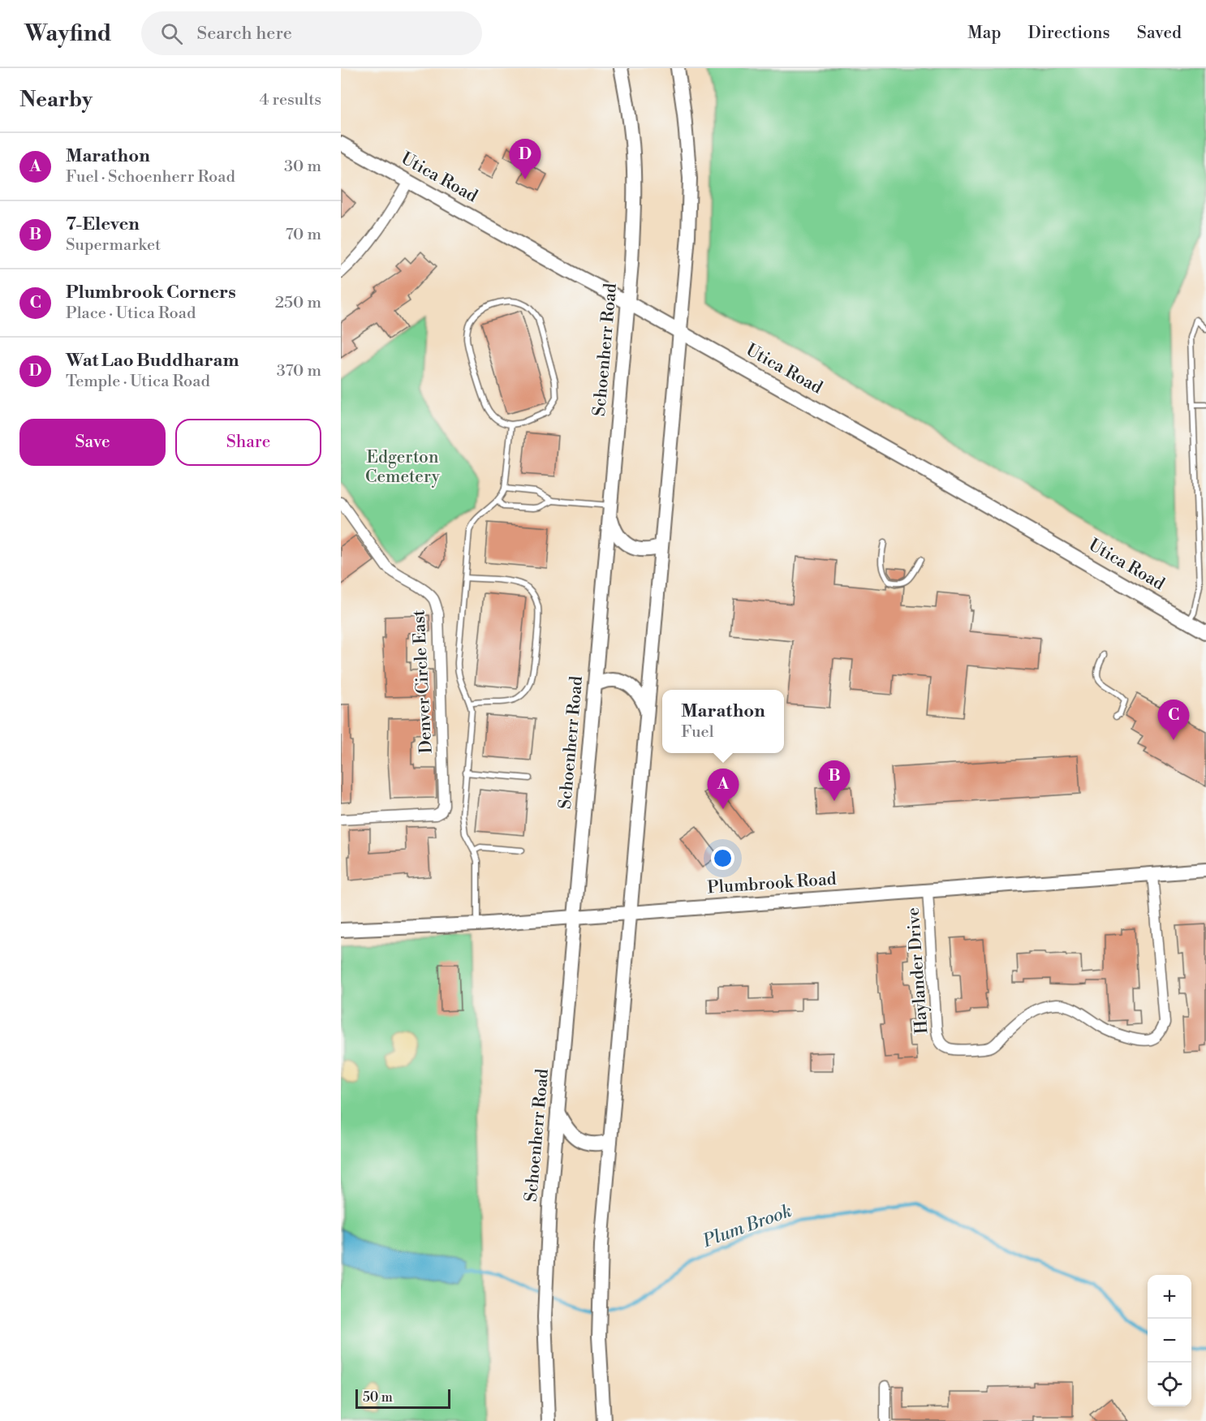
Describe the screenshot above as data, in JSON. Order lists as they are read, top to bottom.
{
  "streets": {
    "main road": ["Utica Road", "Schoenherr Road", "Plumbrook Road"],
    "street": ["Denver Circle East", "Haylander Drive"]
  },
  "crossings": [
    ["Utica Road", "Schoenherr Road"],
    ["Schoenherr Road", "Plumbrook Road"],
    ["Plumbrook Road", "Haylander Drive"]
  ],
  "water": ["Plum Brook"],
  "parks": ["Edgerton Cemetery"],
  "scale_bar": "50 m",
  "page": {
    "header": "Wayfind",
    "search": "Search here",
    "nav": ["Map", "Directions", "Saved"],
    "heading": ["Nearby", "4 results"],
    "list": [
      {
        "mark": "A",
        "name": "Marathon",
        "note": "Fuel · Schoenherr Road",
        "value": "30 m"
      },
      {
        "mark": "B",
        "name": "7-Eleven",
        "note": "Supermarket",
        "value": "70 m"
      },
      {
        "mark": "C",
        "name": "Plumbrook Corners",
        "note": "Place · Utica Road",
        "value": "250 m"
      },
      {
        "mark": "D",
        "name": "Wat Lao Buddharam",
        "note": "Temple · Utica Road",
        "value": "370 m"
      }
    ],
    "pins": [
      "D",
      "C",
      "B",
      "A"
    ],
    "buttons": ["Save", "Share"],
    "popup": ["Marathon", "Fuel"],
    "map_buttons": ["+", "−"],
    "scale": "50 m"
  }
}
